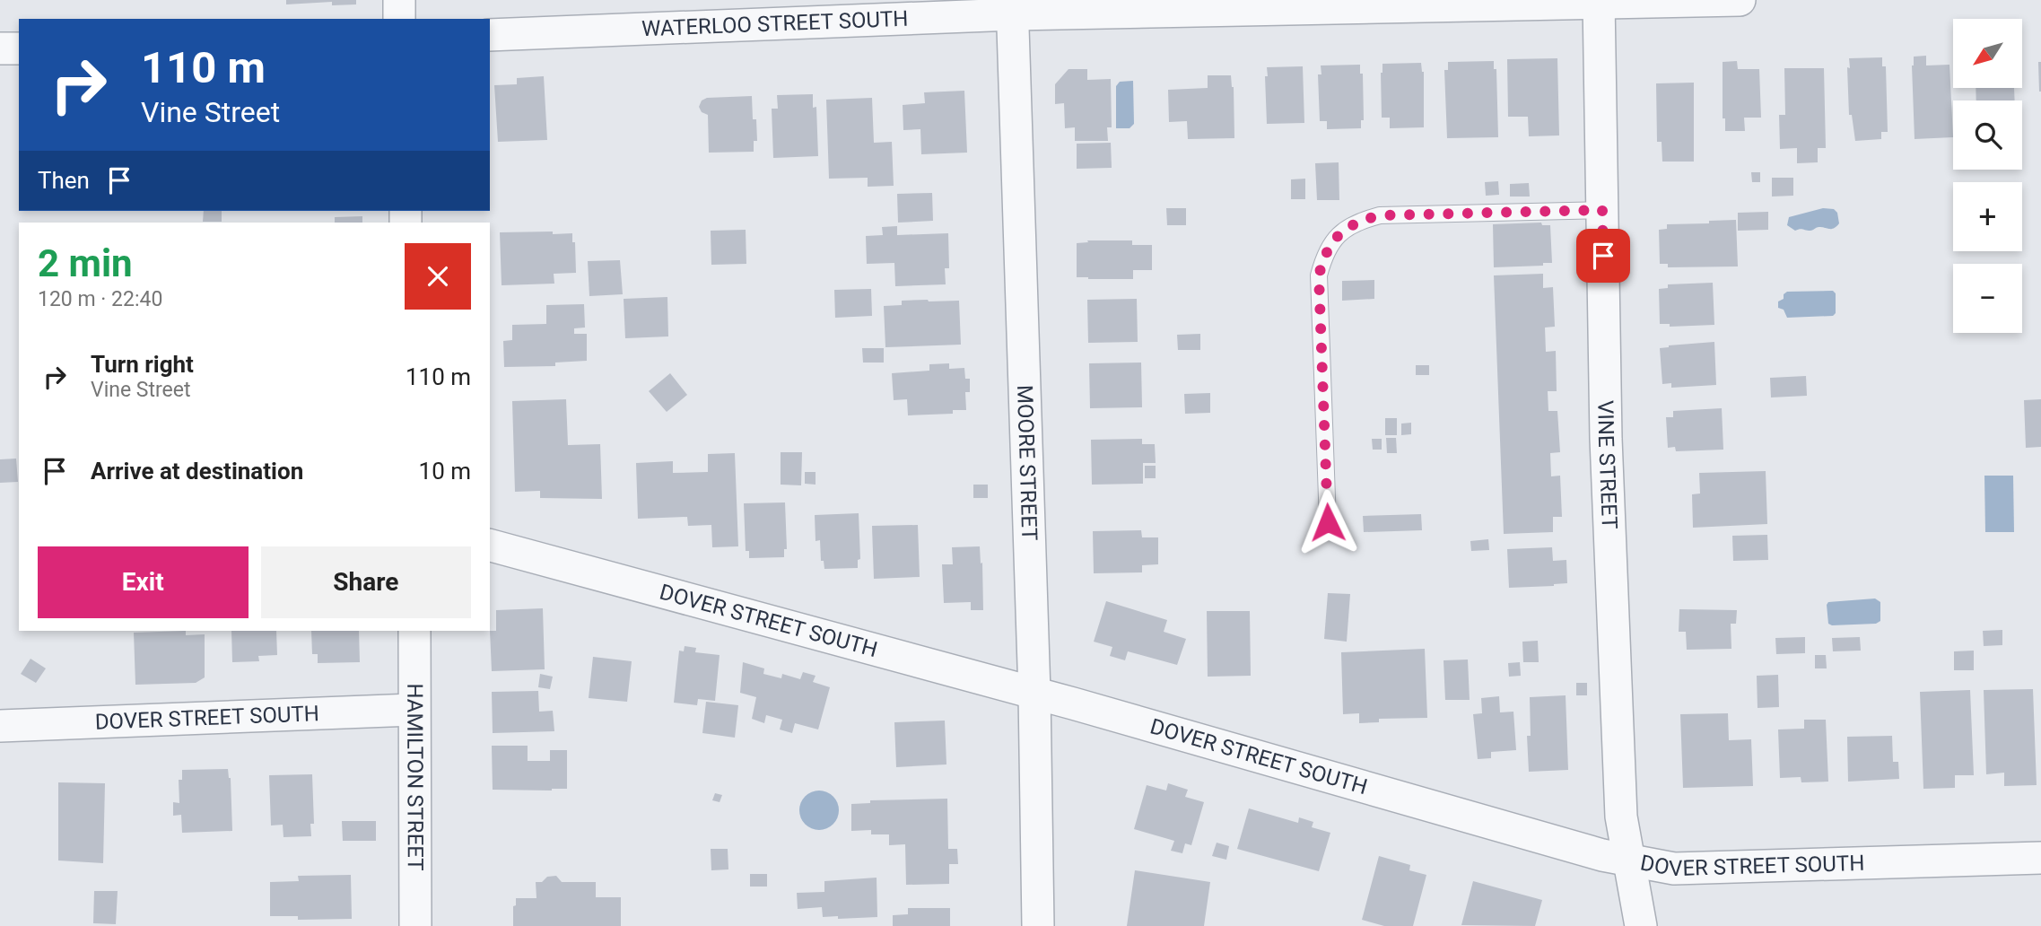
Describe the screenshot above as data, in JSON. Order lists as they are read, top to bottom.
{
  "streets": {
    "street": [
      "WATERLOO STREET SOUTH",
      "MOORE STREET",
      "VINE STREET",
      "DOVER STREET SOUTH",
      "HAMILTON STREET"
    ]
  },
  "crossings": [
    ["WATERLOO STREET SOUTH", "MOORE STREET"],
    ["WATERLOO STREET SOUTH", "VINE STREET"],
    ["MOORE STREET", "DOVER STREET SOUTH"],
    ["VINE STREET", "DOVER STREET SOUTH"],
    ["DOVER STREET SOUTH", "HAMILTON STREET"]
  ],
  "north": "bottom left",
  "page": {
    "map_buttons": ["+", "−"],
    "turn": ["110 m", "Vine Street"],
    "then": "Then",
    "heading": ["2 min", "120 m · 22:40"],
    "list": [
      {
        "name": "Turn right",
        "note": "Vine Street",
        "value": "110 m"
      },
      {
        "name": "Arrive at destination",
        "value": "10 m"
      }
    ],
    "buttons": ["Exit", "Share"]
  }
}
